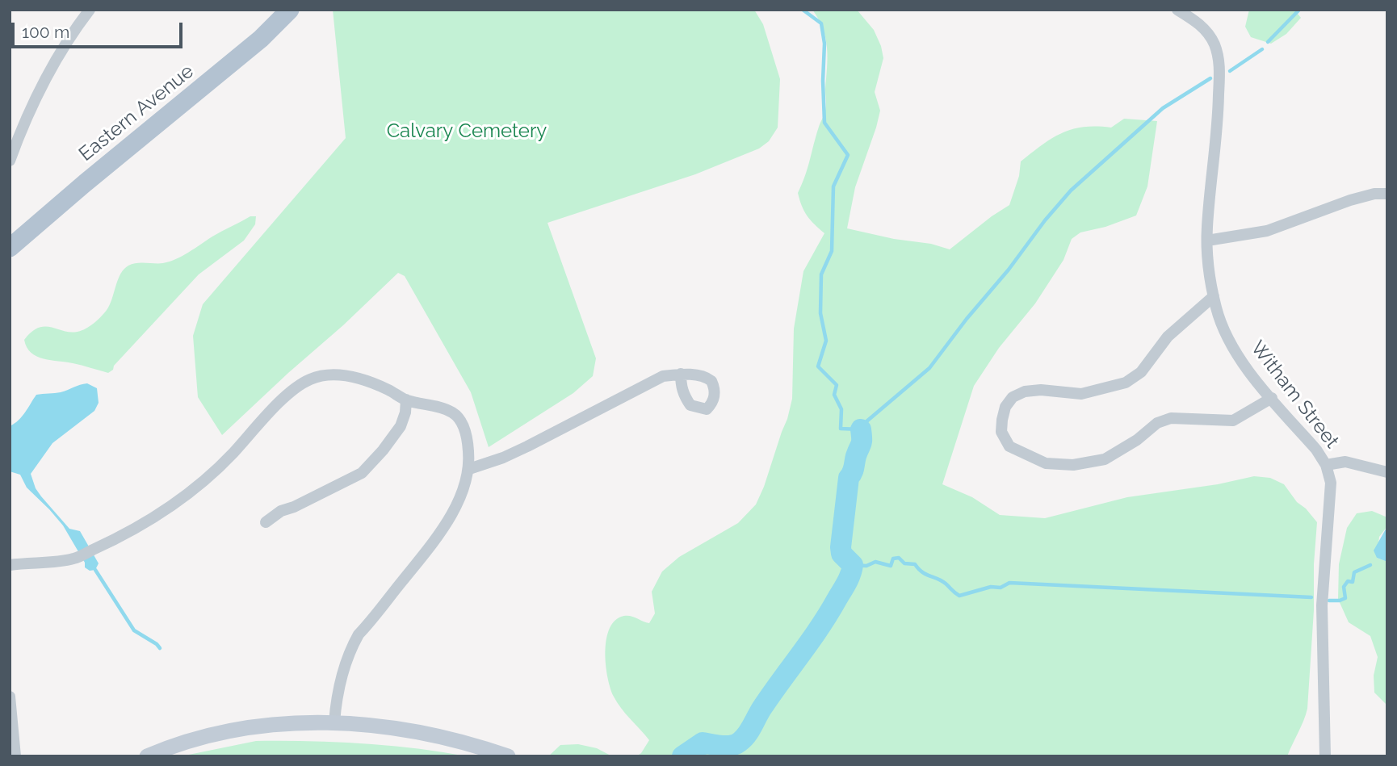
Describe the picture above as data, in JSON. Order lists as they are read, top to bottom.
{
  "streets": {
    "main road": ["Eastern Avenue"],
    "street": ["Witham Street"]
  },
  "parks": ["Calvary Cemetery"],
  "scale_bar": "100 m"
}
